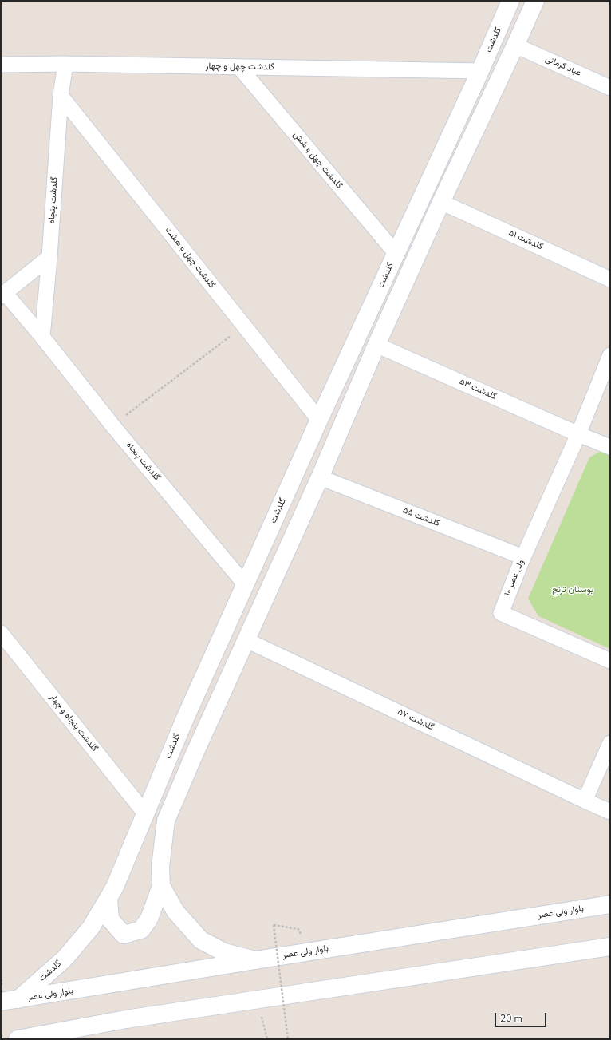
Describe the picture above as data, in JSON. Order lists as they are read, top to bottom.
{
  "streets": {
    "street": [
      "گلدشت",
      "عباد کرمانی",
      "گلدشت چهل و چهار",
      "گلدشت چهل و شش",
      "گلدشت پنجاه",
      "گلدشت ۵۱",
      "گلدشت چهل و هشت",
      "گلدشت ۵۳",
      "گلدشت ۵۵",
      "ولی عصر ۱۰",
      "گلدشت ۵۷",
      "گلدشت پنجاه و چهار",
      "بلوار ولی عصر"
    ]
  },
  "crossings": [
    ["گلدشت", "گلدشت چهل و چهار"],
    ["گلدشت", "گلدشت چهل و شش"],
    ["گلدشت", "گلدشت پنجاه"],
    ["گلدشت", "گلدشت چهل و هشت"],
    ["گلدشت", "گلدشت پنجاه و چهار"],
    ["گلدشت", "بلوار ولی عصر"],
    ["گلدشت چهل و چهار", "گلدشت چهل و شش"],
    ["گلدشت چهل و چهار", "گلدشت پنجاه"],
    ["گلدشت پنجاه", "گلدشت چهل و هشت"],
    ["گلدشت ۵۳", "ولی عصر ۱۰"],
    ["گلدشت ۵۵", "ولی عصر ۱۰"]
  ],
  "parks": ["بوستان ترنج"],
  "scale_bar": "20 m"
}
